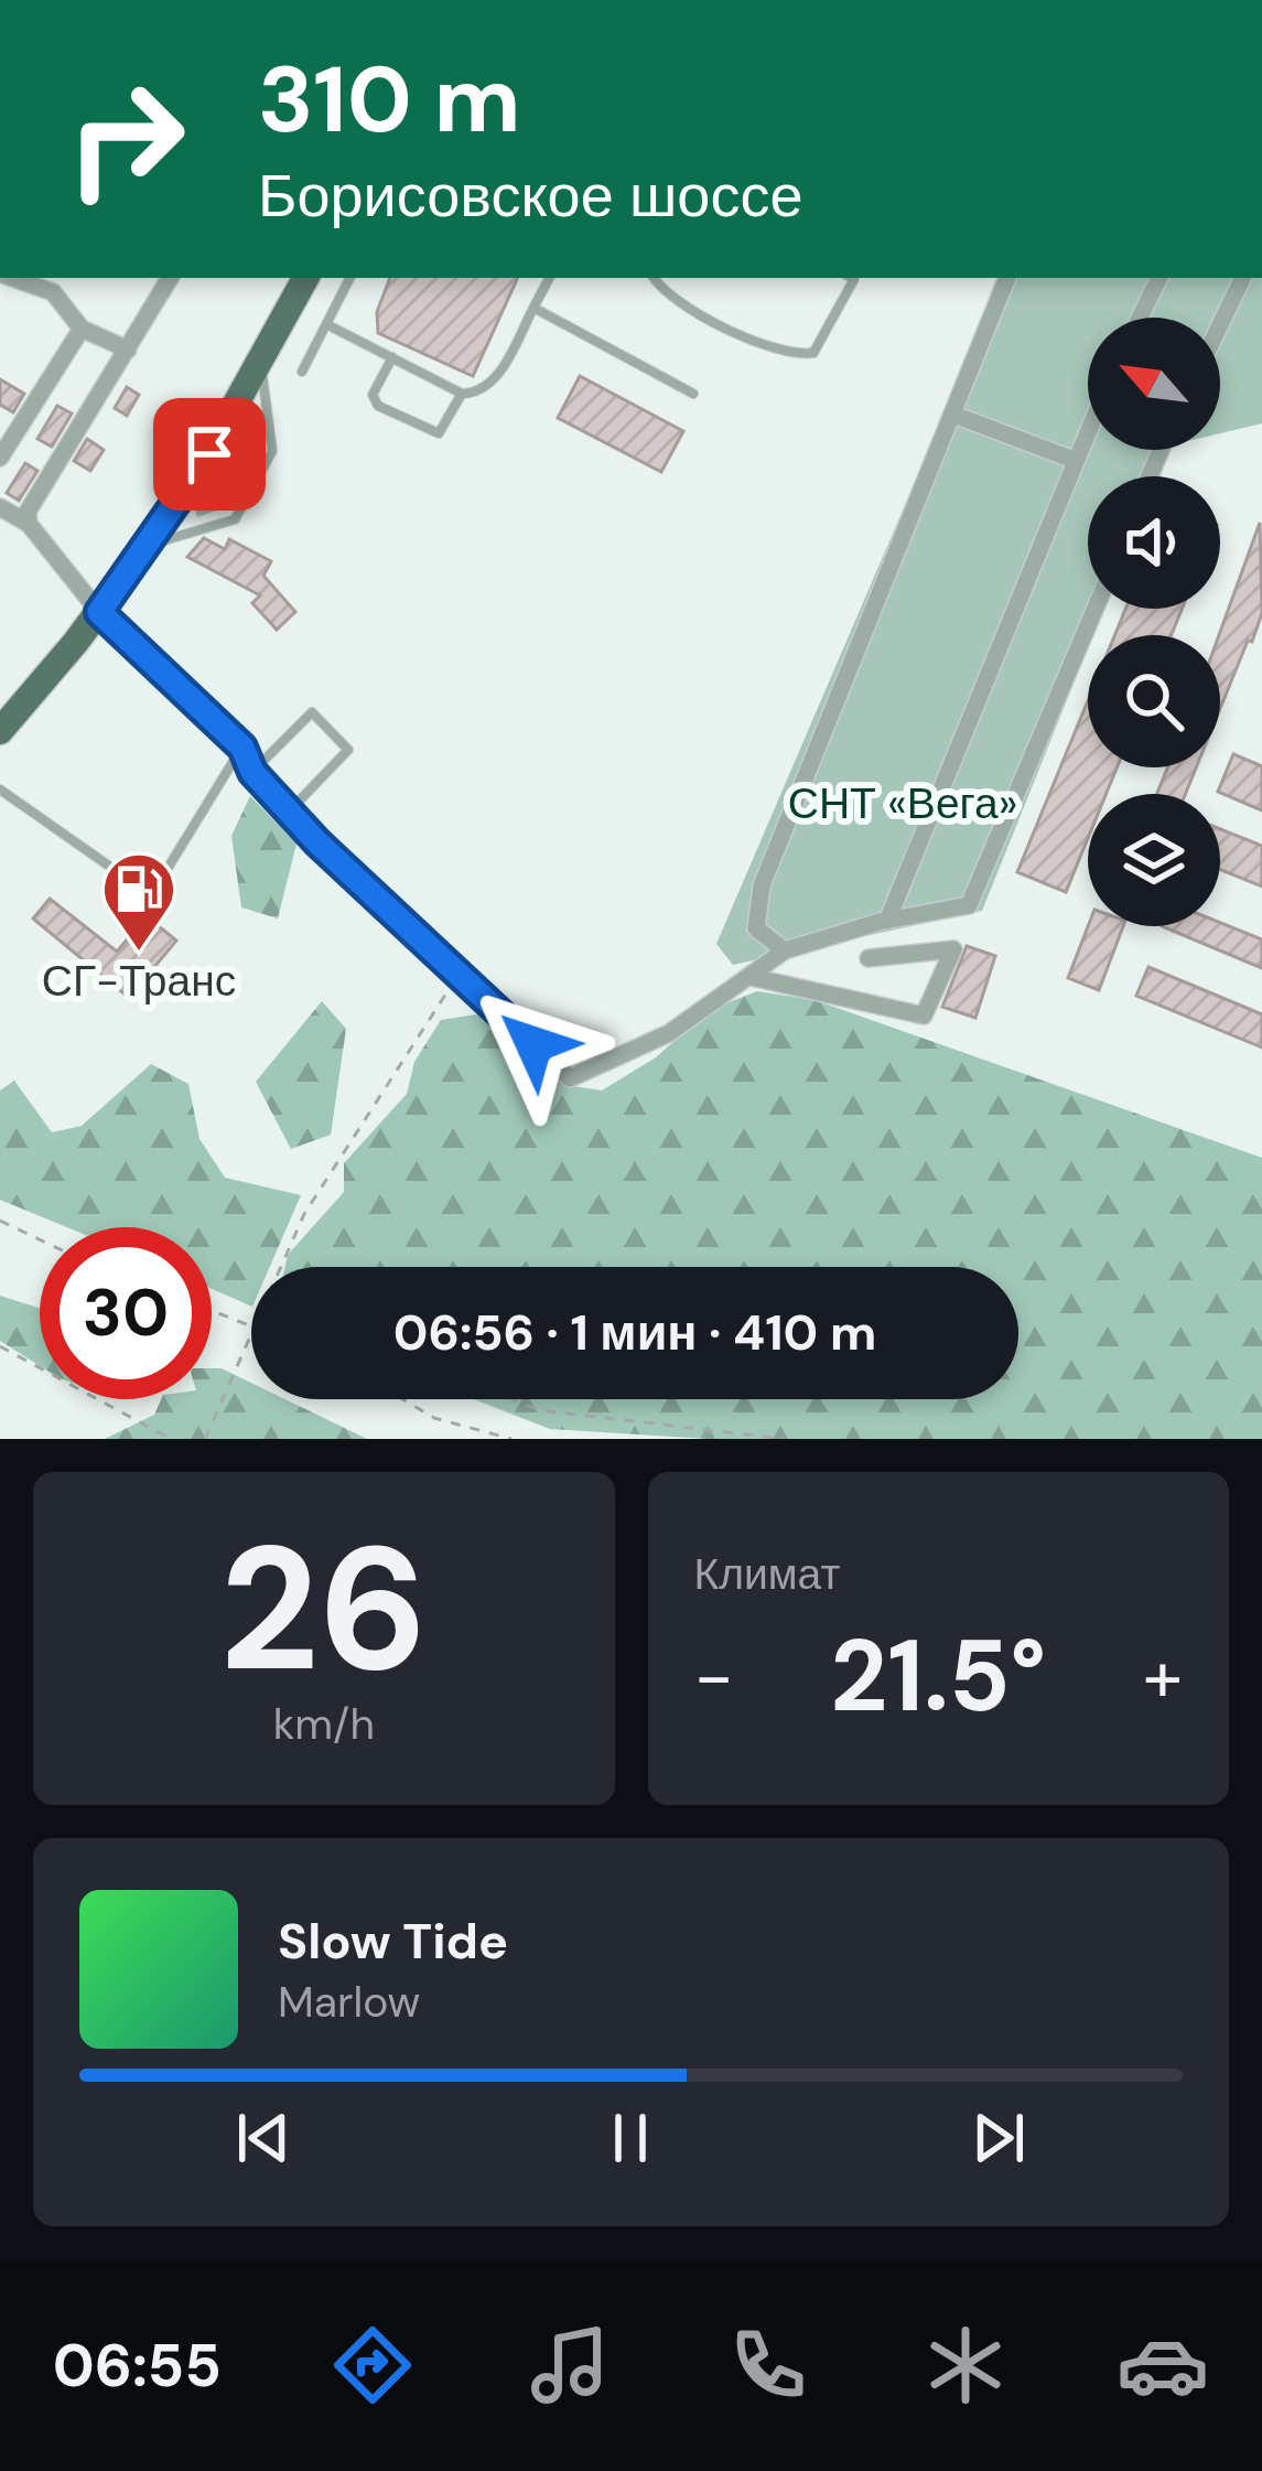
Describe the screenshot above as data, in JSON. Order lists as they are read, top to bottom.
{
  "parks": ["СНТ «Вега»"],
  "places": {
    "fuel station": ["СГ-Транс"]
  },
  "north": "top left",
  "page": {
    "turn": ["310 m", "Борисовское шоссе"],
    "limit": "30",
    "trip": "06:56 · 1 мин · 410 m",
    "tile": [
      ["26", "km/h"],
      "Климат"
    ],
    "heat": ["−", "21.5°", "+"],
    "song": ["Slow Tide", "Marlow"],
    "tabs": "06:55"
  }
}
